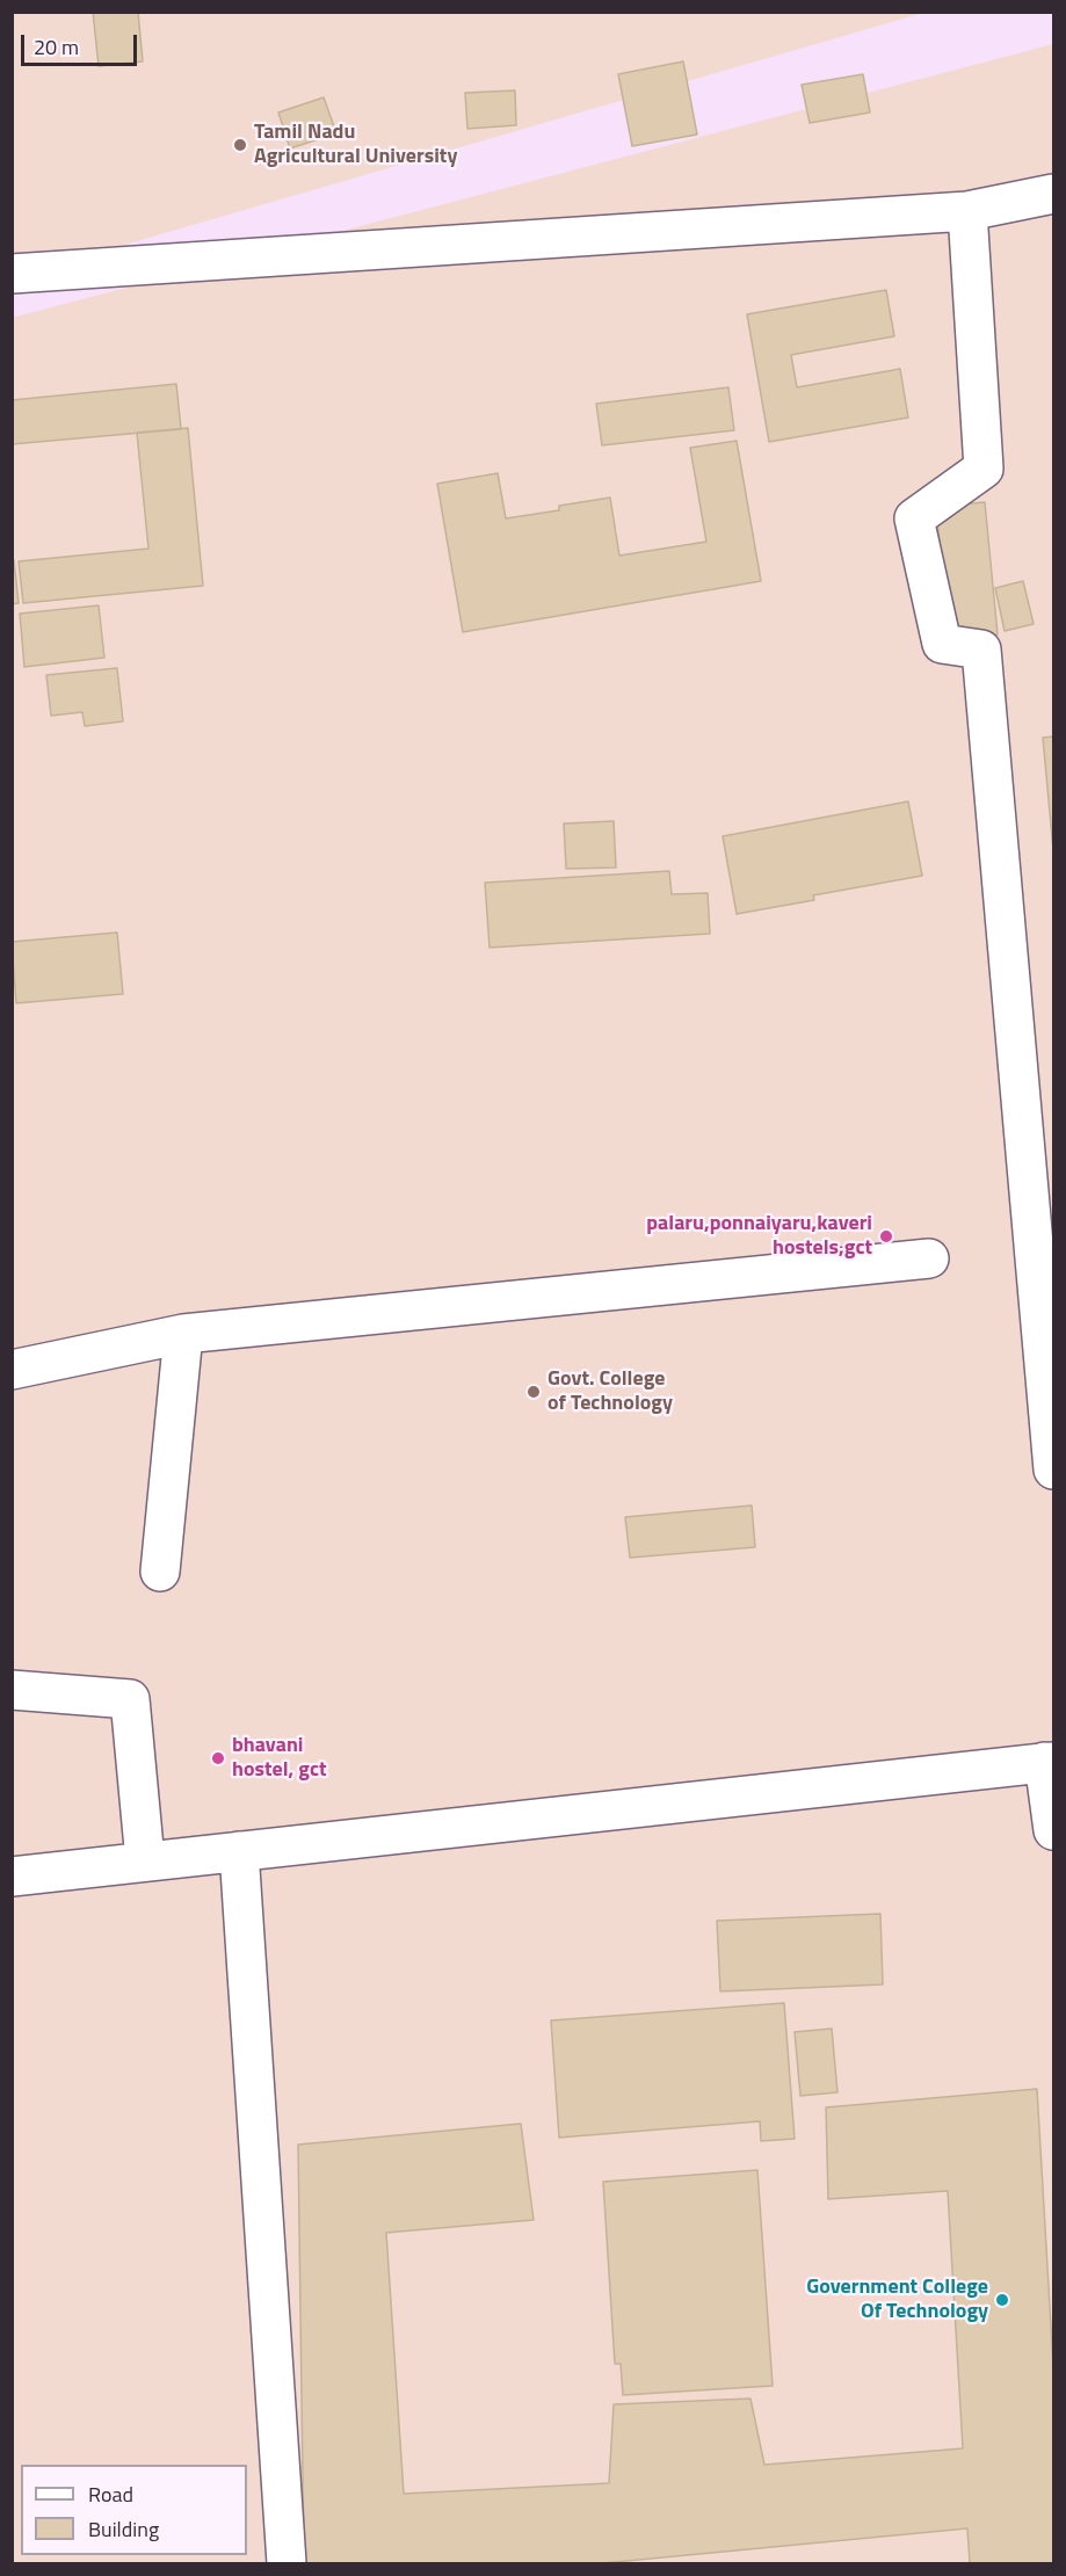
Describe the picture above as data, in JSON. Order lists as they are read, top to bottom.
{
  "places": [
    "Tamil Nadu Agricultural University",
    "palaru,ponnaiyaru,kaveri hostels,gct",
    "Govt. College of Technology",
    "bhavani hostel, gct",
    "Government College Of Technology"
  ],
  "legend": ["Road", "Building"],
  "scale_bar": "20 m"
}
